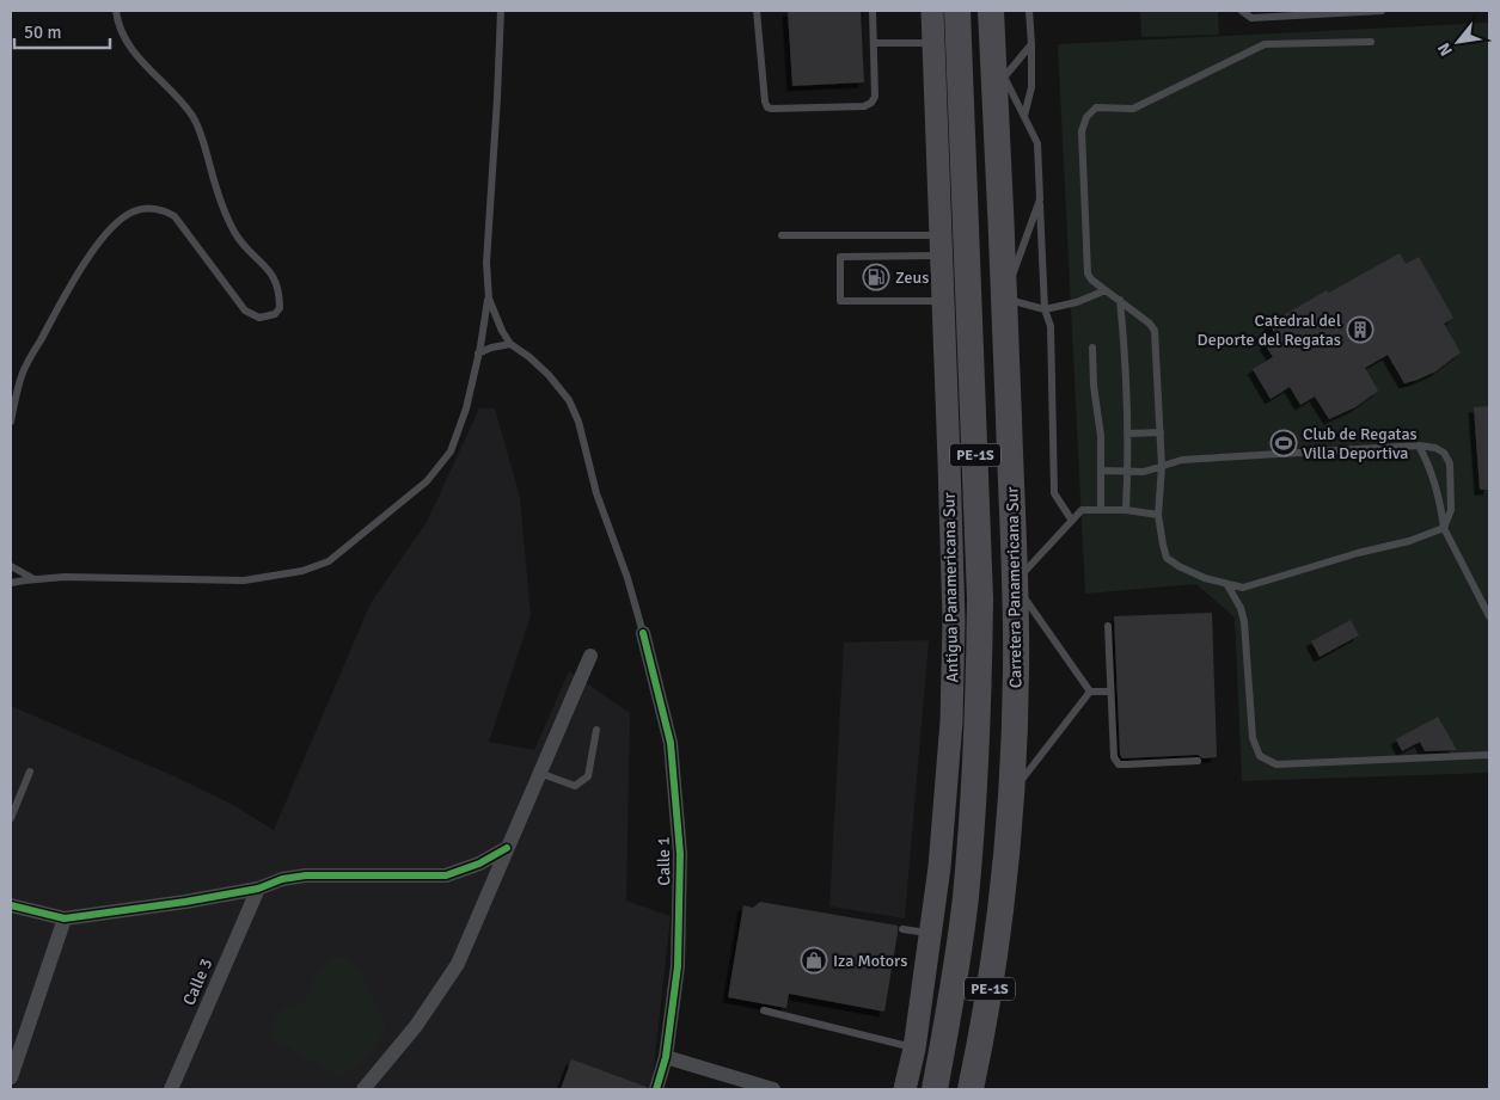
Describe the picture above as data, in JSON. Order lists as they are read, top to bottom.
{
  "streets": {
    "highway": ["PE-1S", "Carretera Panamericana Sur"],
    "main road": ["Antigua Panamericana Sur"],
    "street": ["Calle 1", "Calle 3"]
  },
  "places": {
    "fuel station": ["Zeus"],
    "building": ["Catedral del Deporte del Regatas"],
    "sports": ["Club de Regatas Villa Deportiva"],
    "shop": ["Iza Motors"]
  },
  "scale_bar": "50 m",
  "north": "bottom left"
}
